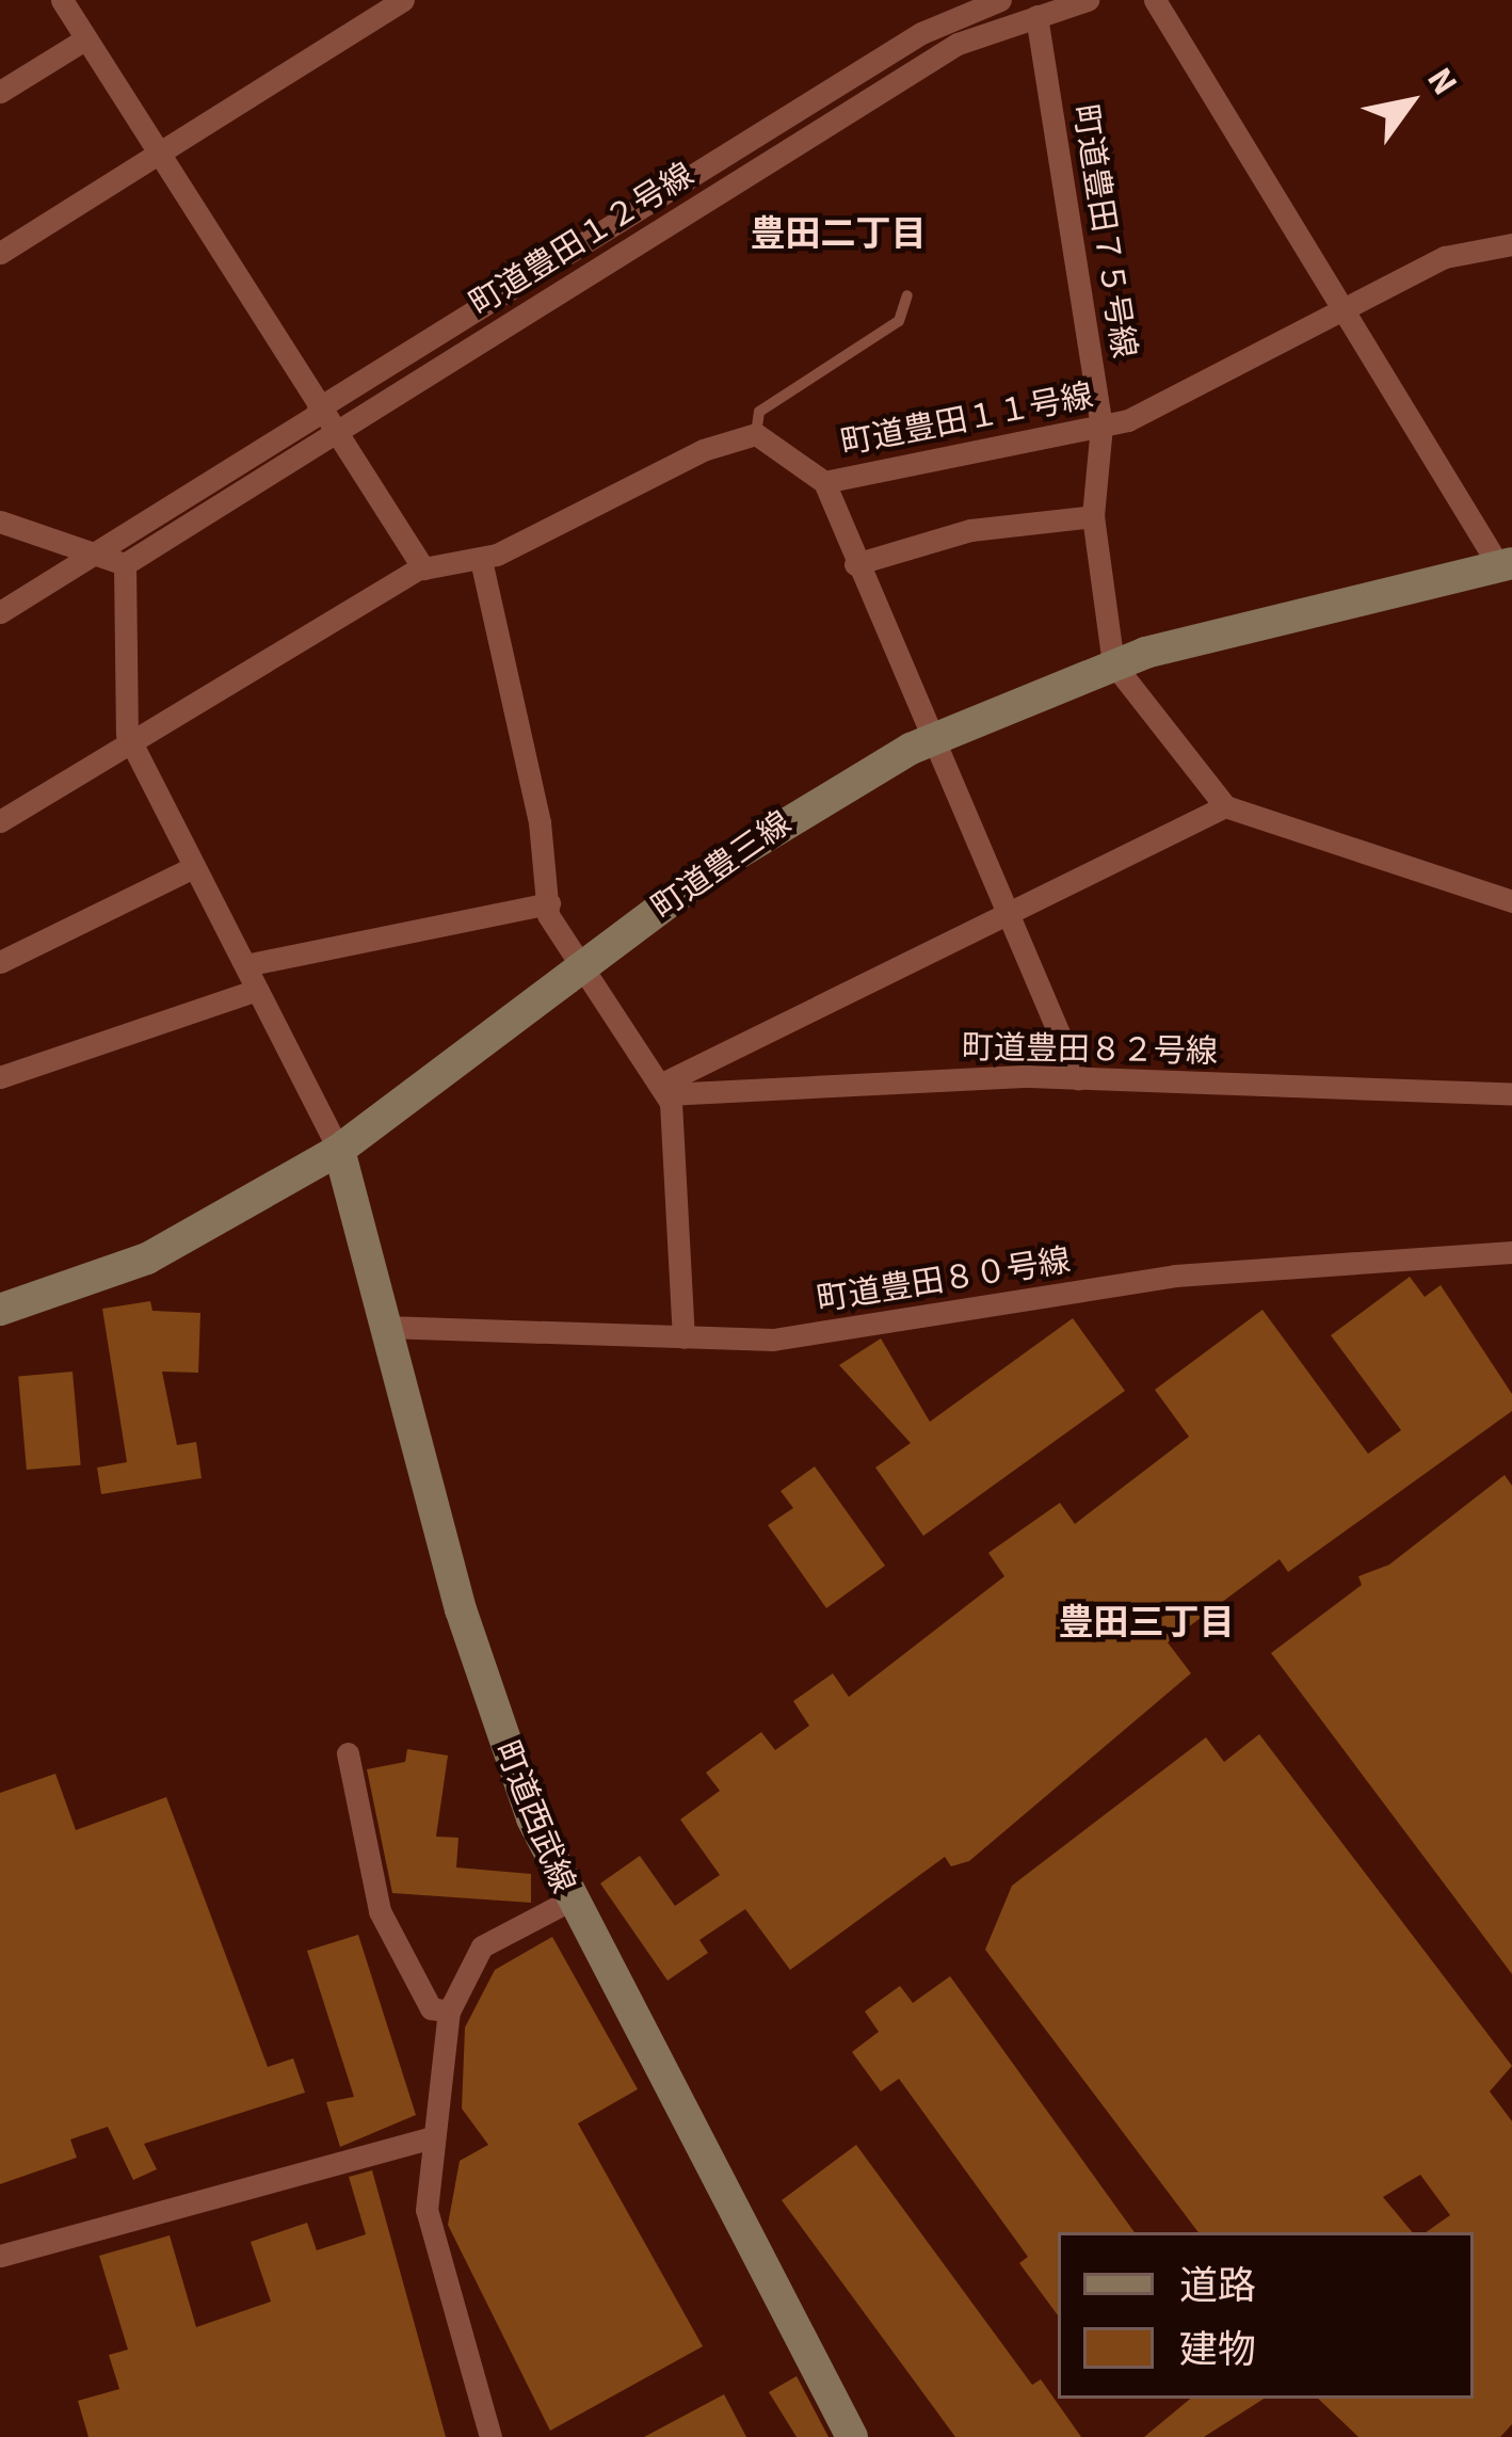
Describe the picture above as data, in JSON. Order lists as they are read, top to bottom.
{
  "streets": {
    "street": [
      "町道豊田７５号線",
      "町道豊田１２号線",
      "町道豊田１１号線",
      "町道豊三線",
      "町道豊田８２号線",
      "町道豊田８０号線",
      "町道西武線"
    ]
  },
  "crossings": [
    ["町道豊田７５号線", "町道豊田１２号線"],
    ["町道豊田７５号線", "町道豊田１１号線"],
    ["町道豊田７５号線", "町道豊三線"],
    ["町道豊三線", "町道西武線"],
    ["町道豊田８０号線", "町道西武線"]
  ],
  "districts": ["豊田二丁目", "豊田三丁目"],
  "legend": ["道路", "建物"],
  "north": "top right"
}
